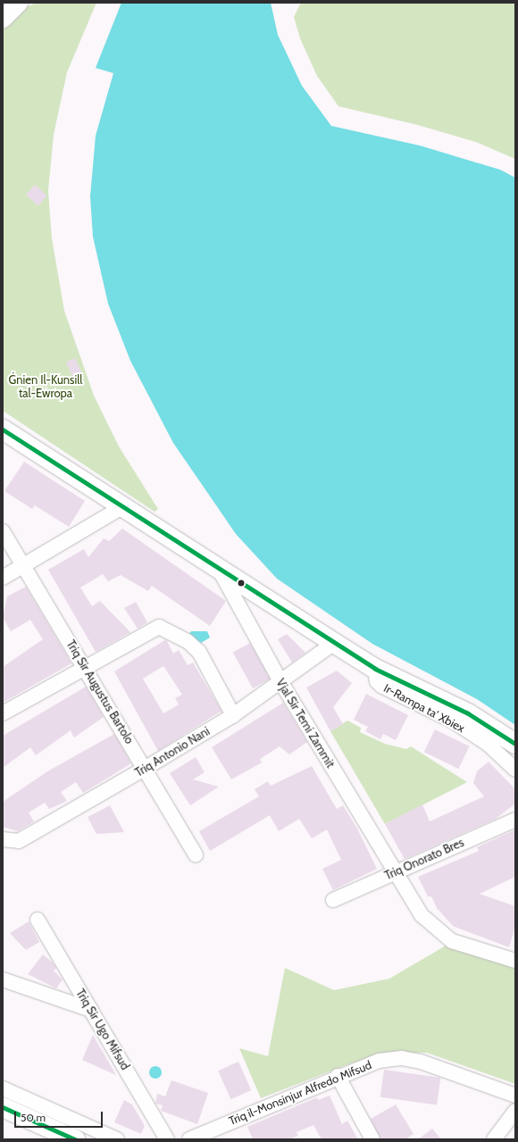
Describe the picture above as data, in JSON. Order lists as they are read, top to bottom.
{
  "streets": {
    "street": [
      "Triq Sir Augustus Bartolo",
      "Ir-Rampa ta' Xbiex",
      "Vjal Sir Temi Zammit",
      "Triq Antonio Nani",
      "Triq Onorato Bres",
      "Triq Sir Ugo Mifsud",
      "Triq il-Monsinjur Alfredo Mifsud"
    ]
  },
  "crossings": [
    ["Triq Sir Augustus Bartolo", "Triq Antonio Nani"],
    ["Vjal Sir Temi Zammit", "Triq Antonio Nani"],
    ["Vjal Sir Temi Zammit", "Triq Onorato Bres"]
  ],
  "parks": ["Ġnien Il-Kunsill tal-Ewropa"],
  "scale_bar": "50 m"
}
